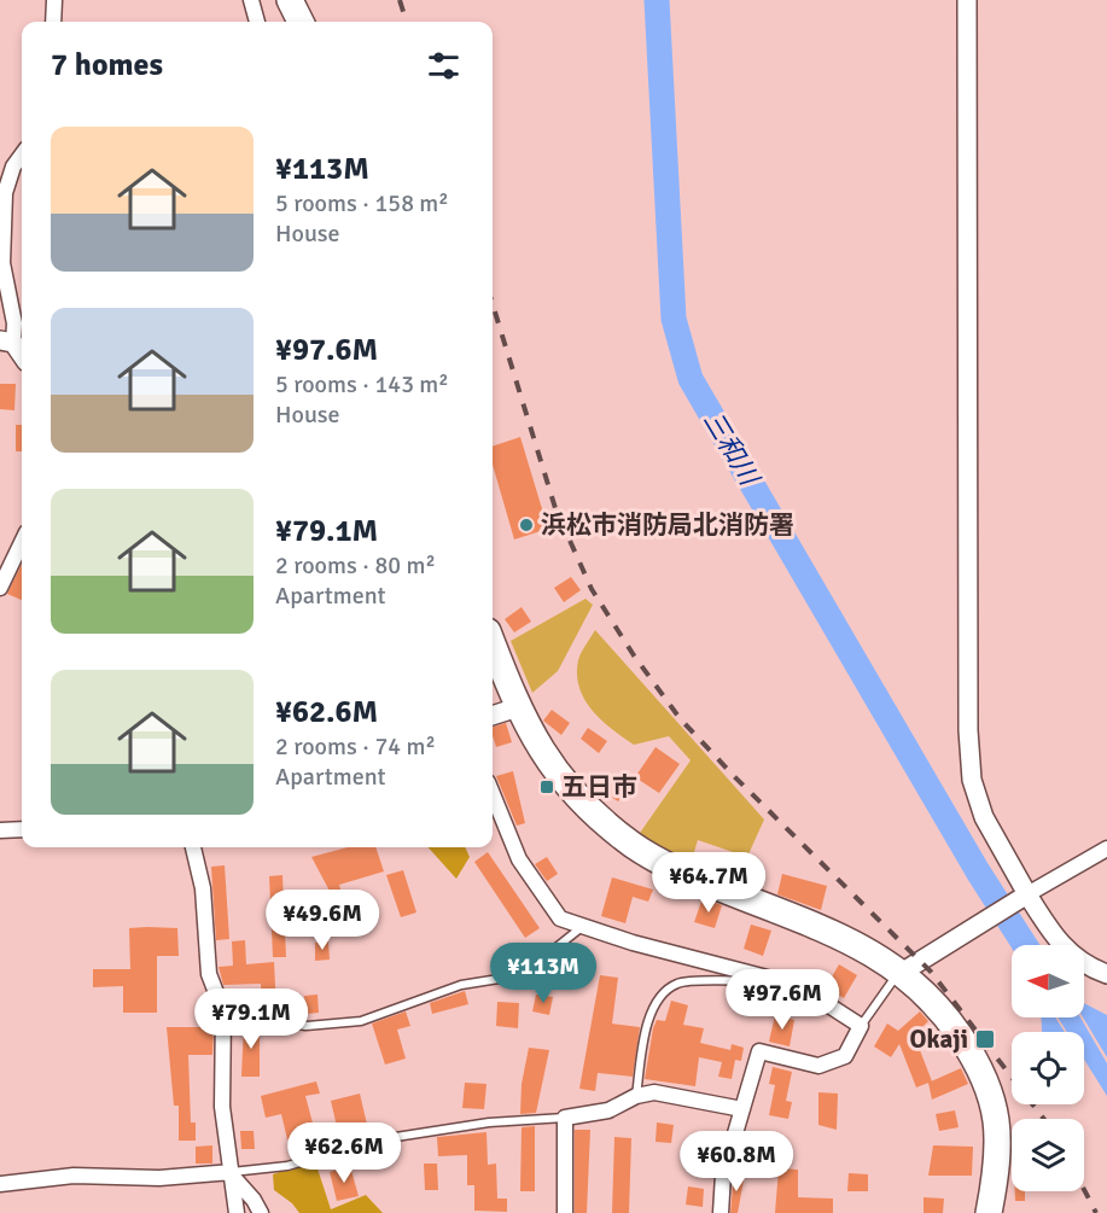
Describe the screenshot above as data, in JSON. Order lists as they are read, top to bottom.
{
  "water": ["三和川"],
  "places": {
    "other": ["浜松市消防局北消防署"],
    "transit": ["五日市", "Okaji"]
  },
  "north": "left",
  "page": {
    "heading": "7 homes",
    "list": [
      {
        "name": "¥113M",
        "note": "5 rooms · 158 m² · House"
      },
      {
        "name": "¥97.6M",
        "note": "5 rooms · 143 m² · House"
      },
      {
        "name": "¥79.1M",
        "note": "2 rooms · 80 m² · Apartment"
      },
      {
        "name": "¥62.6M",
        "note": "2 rooms · 74 m² · Apartment"
      }
    ],
    "price": [
      "¥64.7M",
      "¥49.6M",
      "¥113M",
      "¥97.6M",
      "¥79.1M",
      "¥62.6M",
      "¥60.8M"
    ]
  }
}
